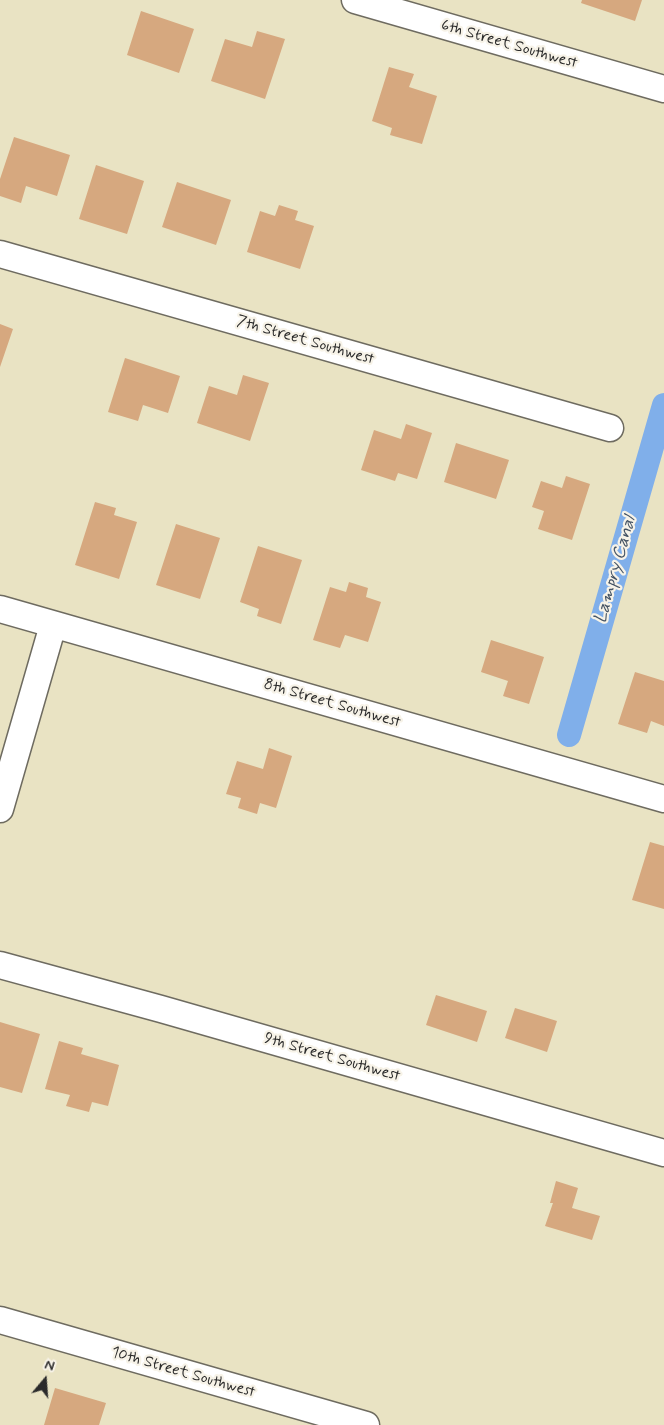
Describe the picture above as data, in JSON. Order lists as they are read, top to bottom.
{
  "streets": {
    "street": [
      "6th Street Southwest",
      "7th Street Southwest",
      "8th Street Southwest",
      "9th Street Southwest",
      "10th Street Southwest"
    ]
  },
  "water": ["Lampry Canal"],
  "north": "top"
}
